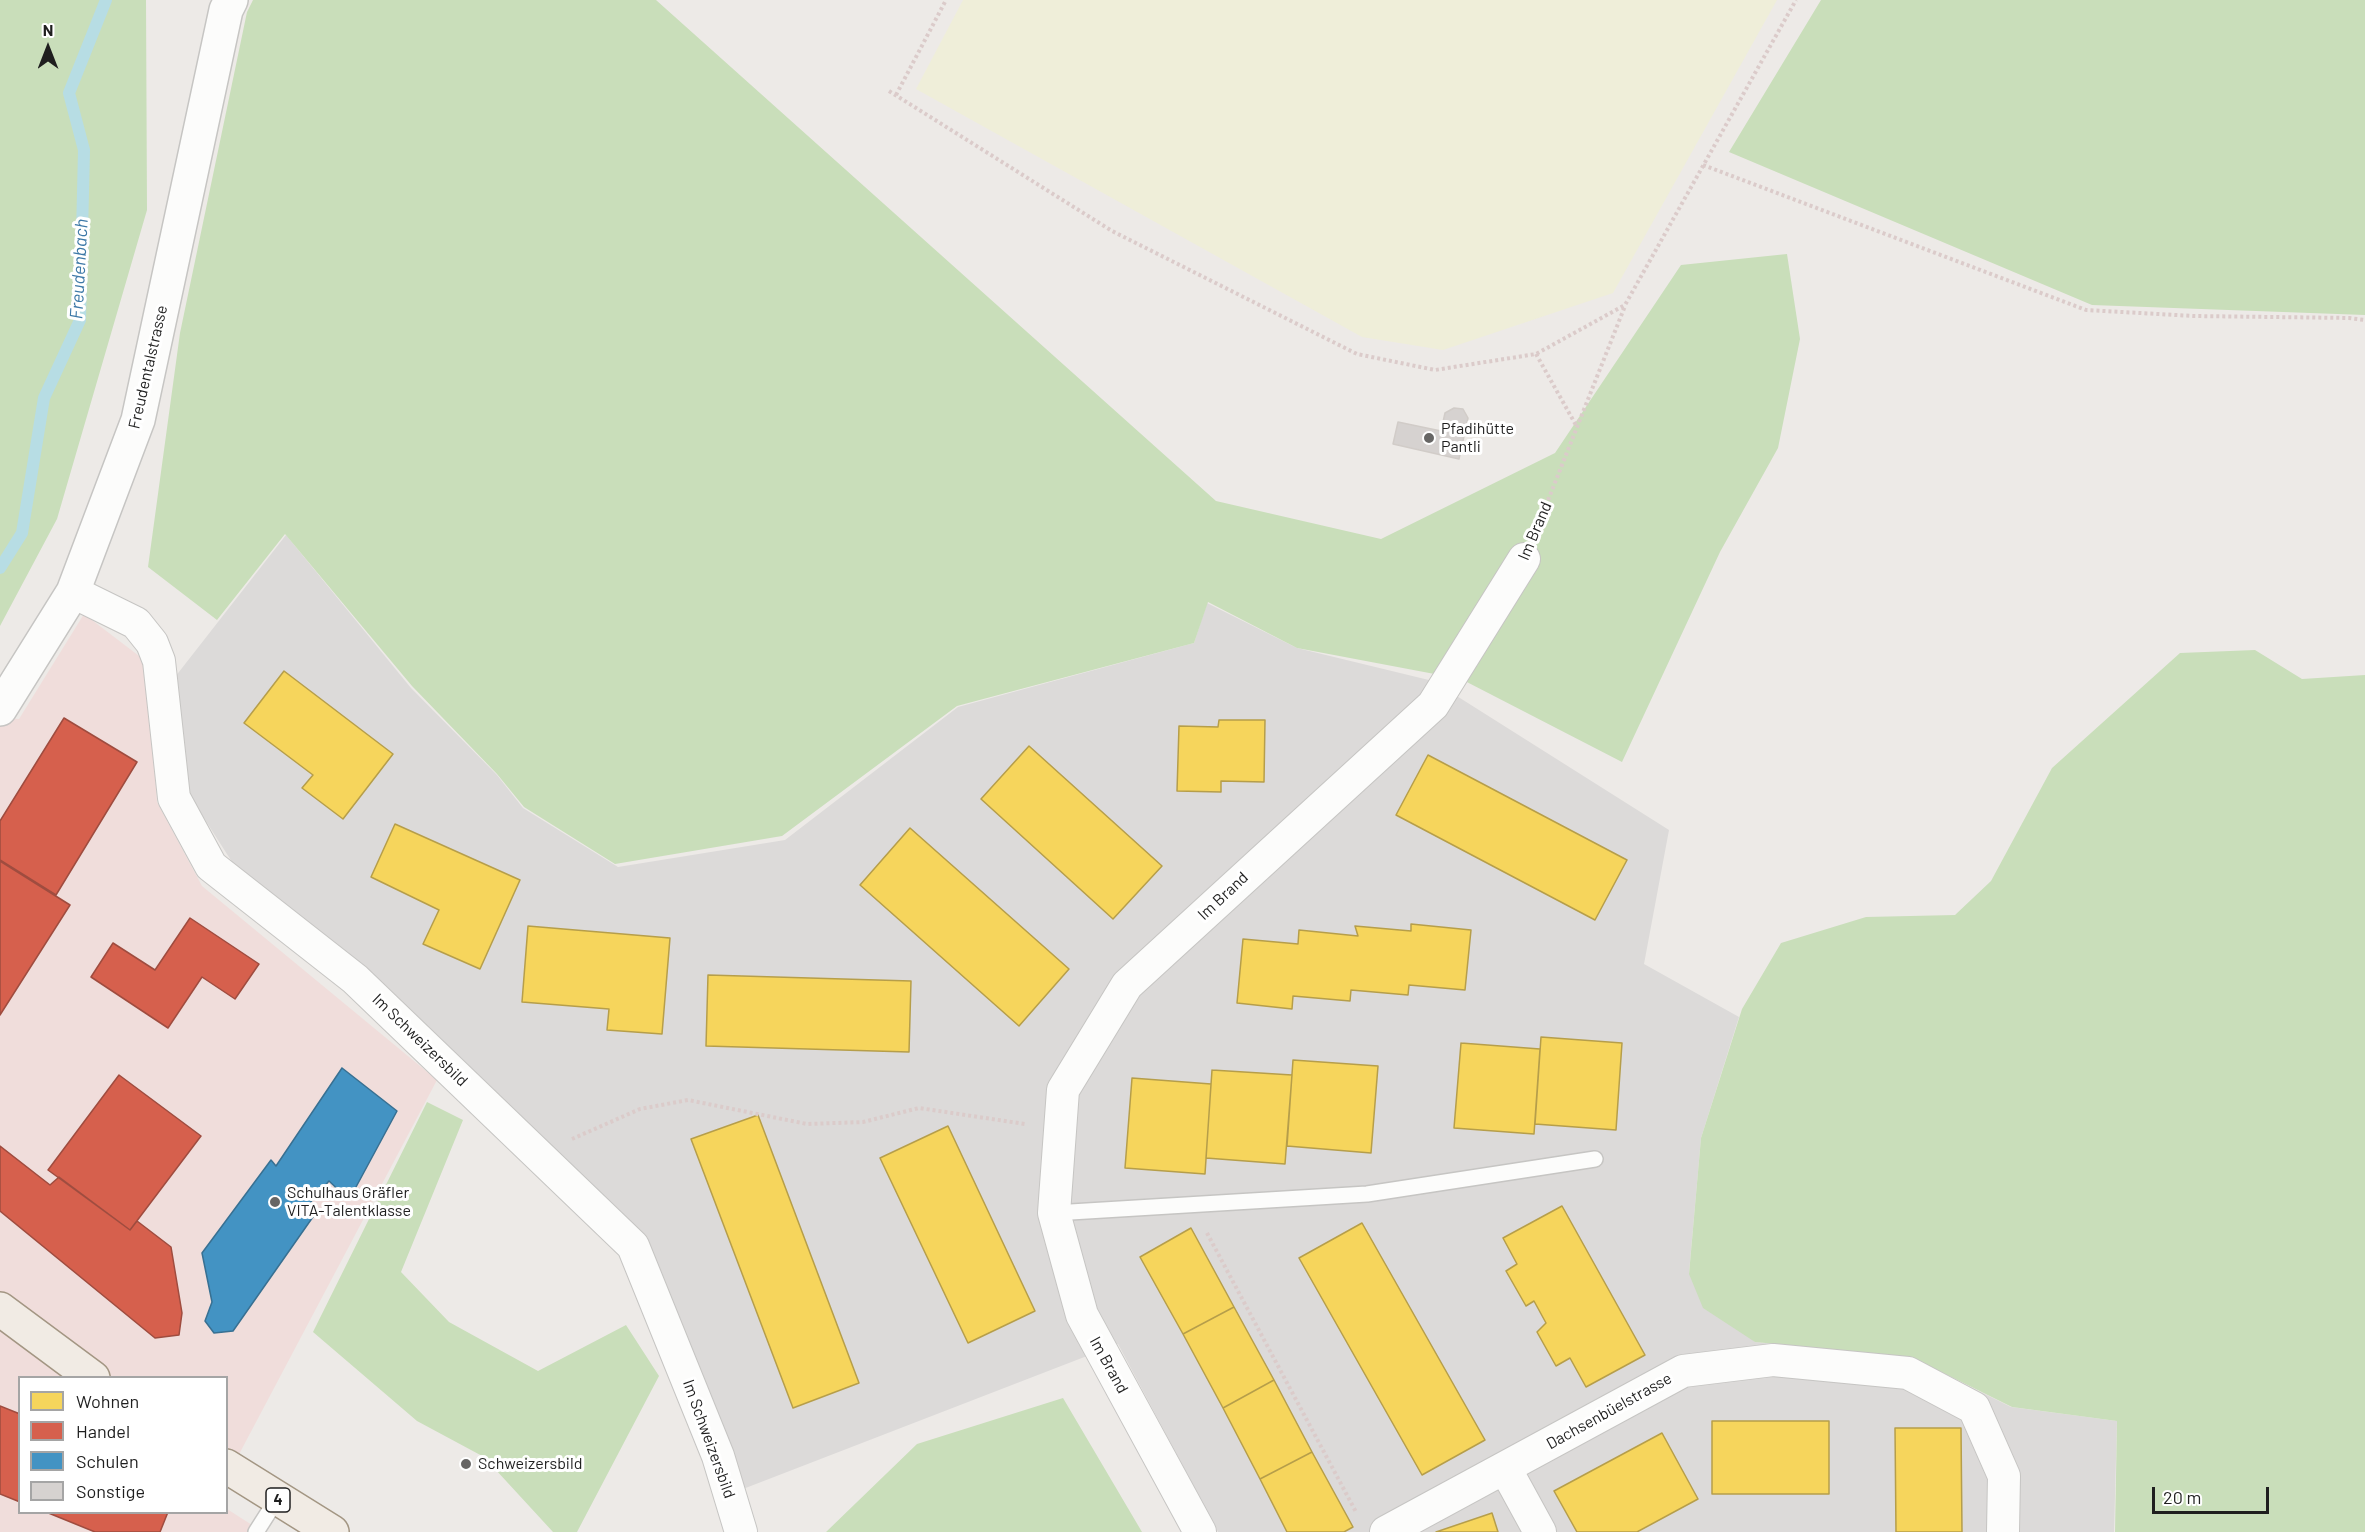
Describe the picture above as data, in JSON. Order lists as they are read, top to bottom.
{
  "streets": {
    "main road": ["4"],
    "street": [
      "Freudentalstrasse",
      "Im Brand",
      "Im Schweizersbild",
      "Dachsenbüelstrasse"
    ]
  },
  "crossings": [
    ["Freudentalstrasse", "Im Schweizersbild"]
  ],
  "water": ["Freudenbach"],
  "places": ["Pfadihütte Pantli", "Schulhaus Gräfler VITA-Talentklasse", "Schweizersbild"],
  "legend": [
    "Wohnen",
    "Handel",
    "Schulen",
    "Sonstige"
  ],
  "scale_bar": "20 m",
  "north": "top"
}
